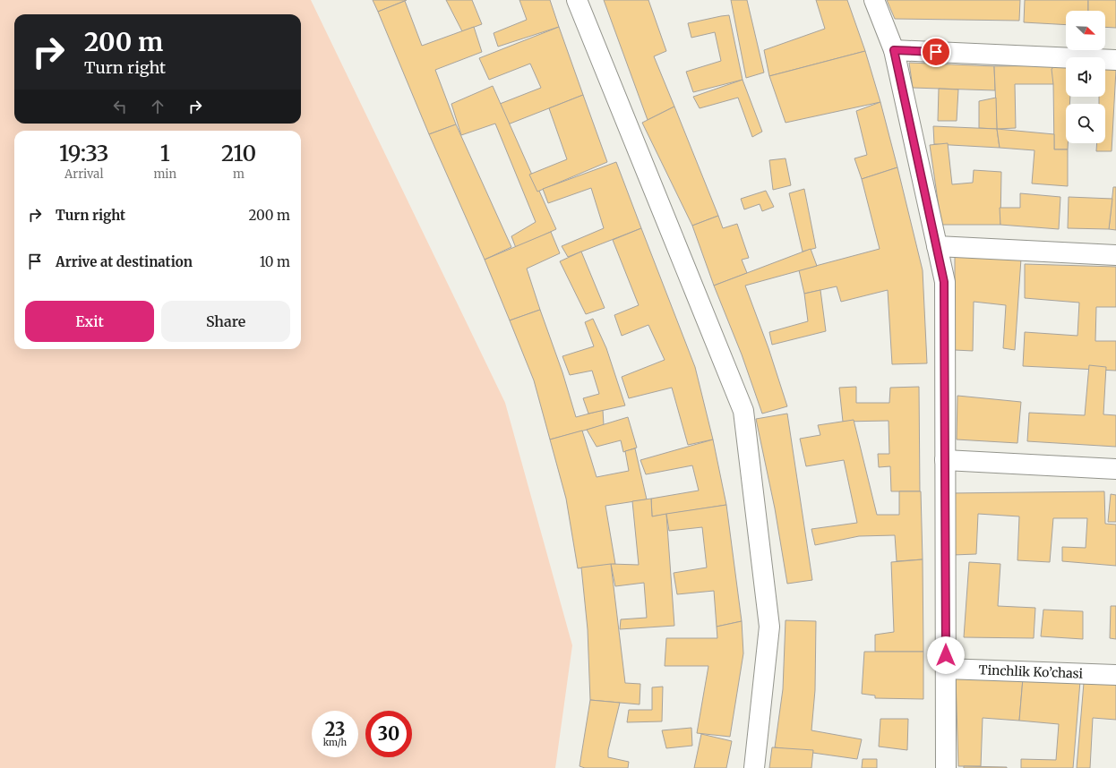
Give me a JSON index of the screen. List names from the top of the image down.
{
  "streets": {
    "street": ["Tinchlik Ko’chasi"]
  },
  "north": "bottom right",
  "page": {
    "turn": ["200 m", "Turn right"],
    "eta": [
      "19:33",
      "Arrival",
      "1",
      "min",
      "210",
      "m"
    ],
    "list": [
      {
        "name": "Turn right",
        "value": "200 m"
      },
      {
        "name": "Arrive at destination",
        "value": "10 m"
      }
    ],
    "buttons": ["Exit", "Share"],
    "speed": "23 km/h",
    "limit": "30"
  }
}
